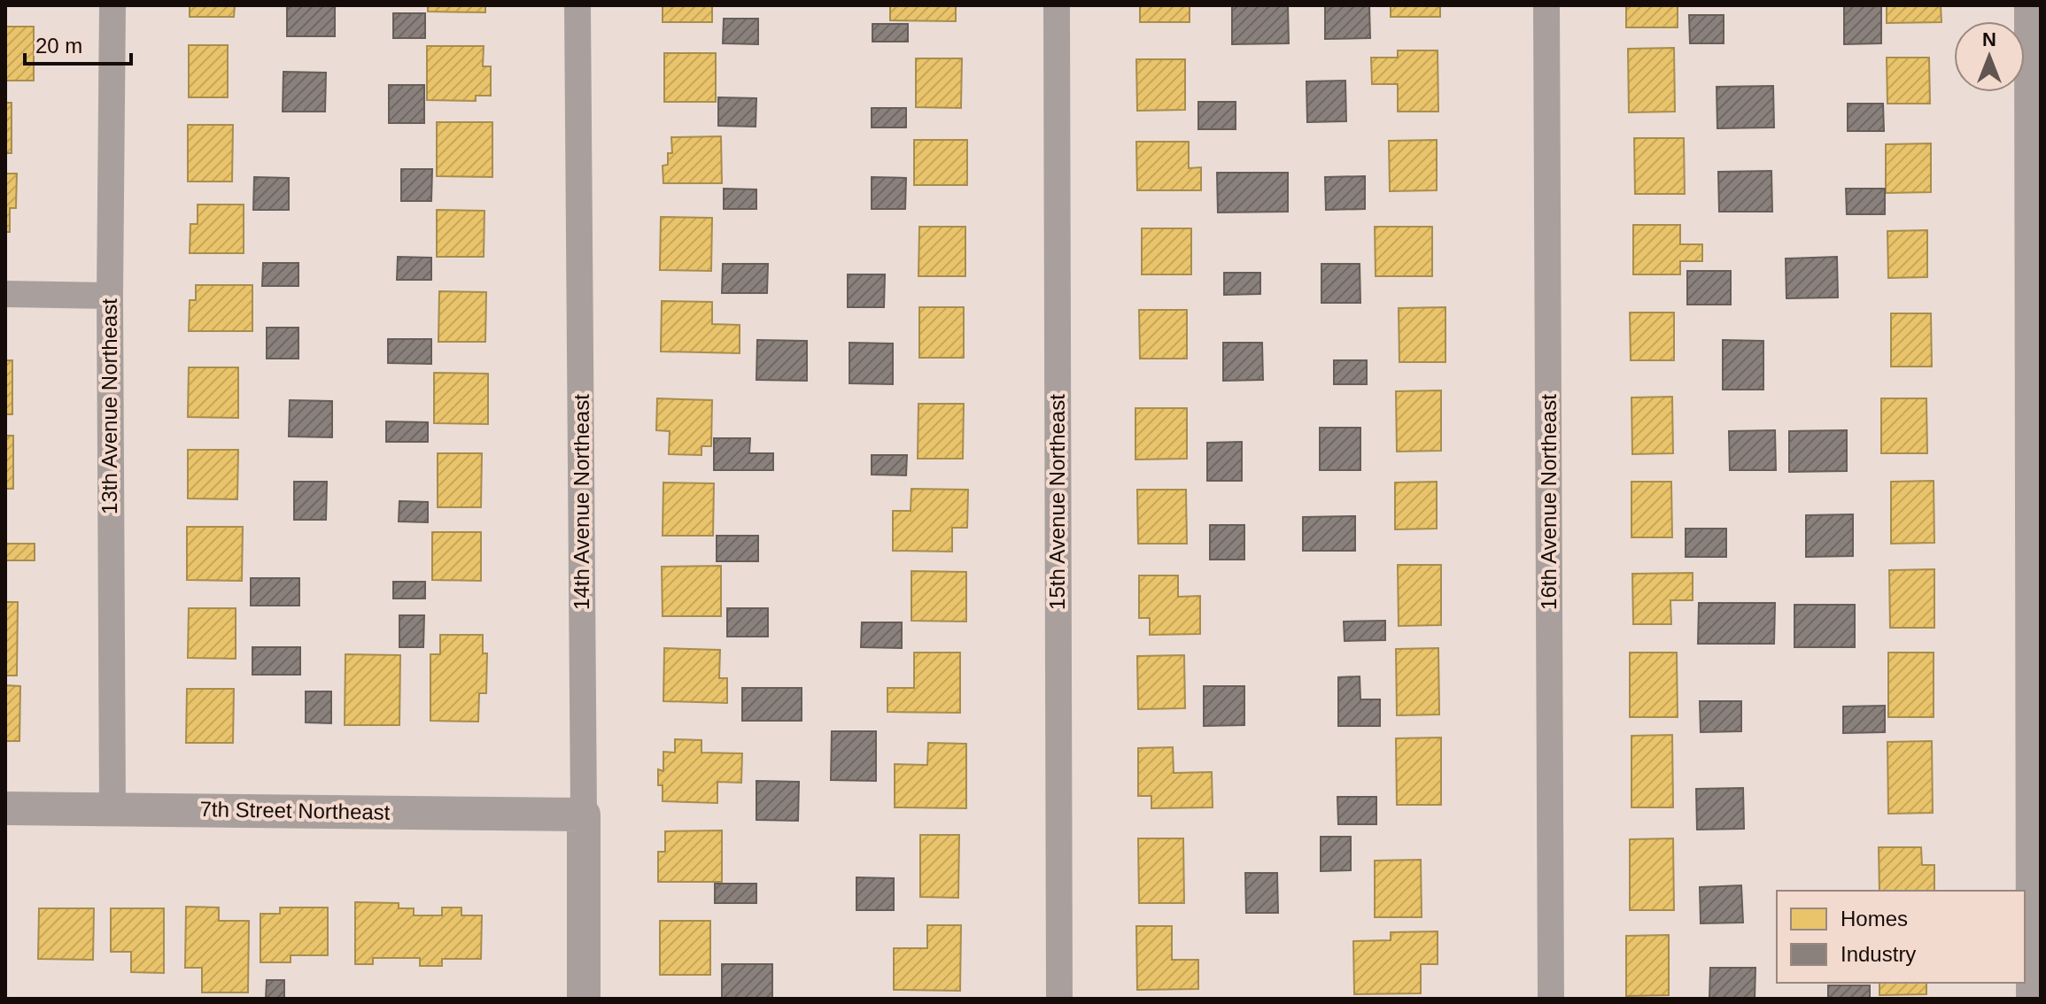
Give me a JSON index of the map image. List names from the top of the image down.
{
  "streets": {
    "street": [
      "13th Avenue Northeast",
      "14th Avenue Northeast",
      "15th Avenue Northeast",
      "16th Avenue Northeast",
      "7th Street Northeast"
    ]
  },
  "crossings": [
    ["13th Avenue Northeast", "7th Street Northeast"],
    ["14th Avenue Northeast", "7th Street Northeast"]
  ],
  "legend": ["Homes", "Industry"],
  "scale_bar": "20 m",
  "north": "top"
}
